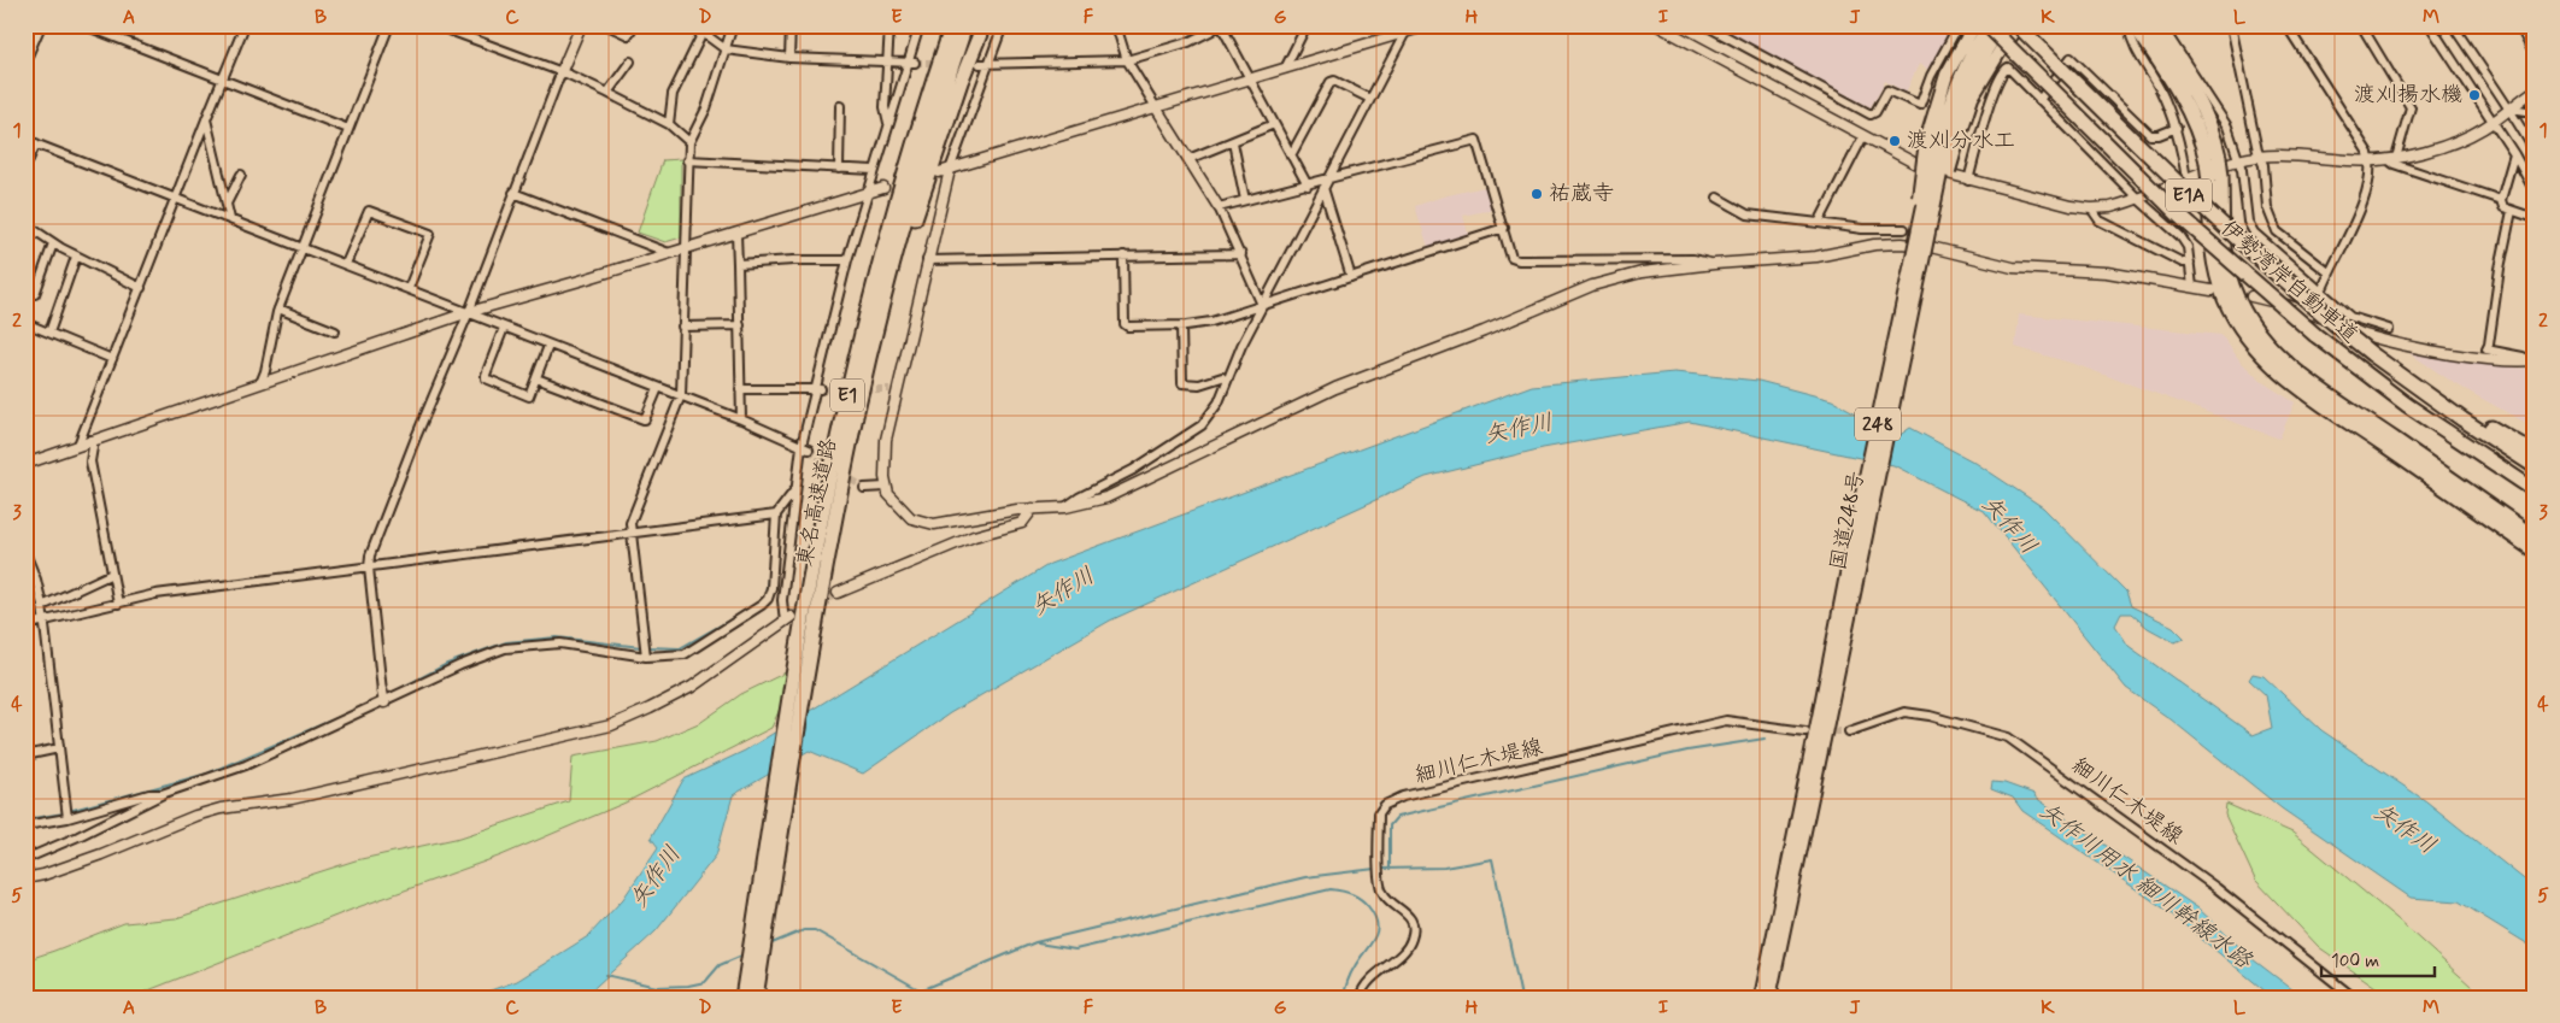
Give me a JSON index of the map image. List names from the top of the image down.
{
  "streets": {
    "highway": [
      "E1A",
      "伊勢湾岸自動車道",
      "E1",
      "248",
      "東名高速道路",
      "国道248号"
    ],
    "street": ["細川仁木堤線"]
  },
  "crossings": [
    ["伊勢湾岸自動車道", "248"],
    ["伊勢湾岸自動車道", "国道248号"],
    ["248", "国道248号"]
  ],
  "water": ["矢作川", "矢作川用水 細川幹線水路"],
  "places": ["渡刈揚水機", "渡刈分水工", "祐蔵寺"],
  "scale_bar": "100 m",
  "grid": {
    "columns": [
      "A",
      "B",
      "C",
      "D",
      "E",
      "F",
      "G",
      "H",
      "I",
      "J",
      "K",
      "L",
      "M"
    ],
    "rows": [
      "1",
      "2",
      "3",
      "4",
      "5"
    ]
  }
}
